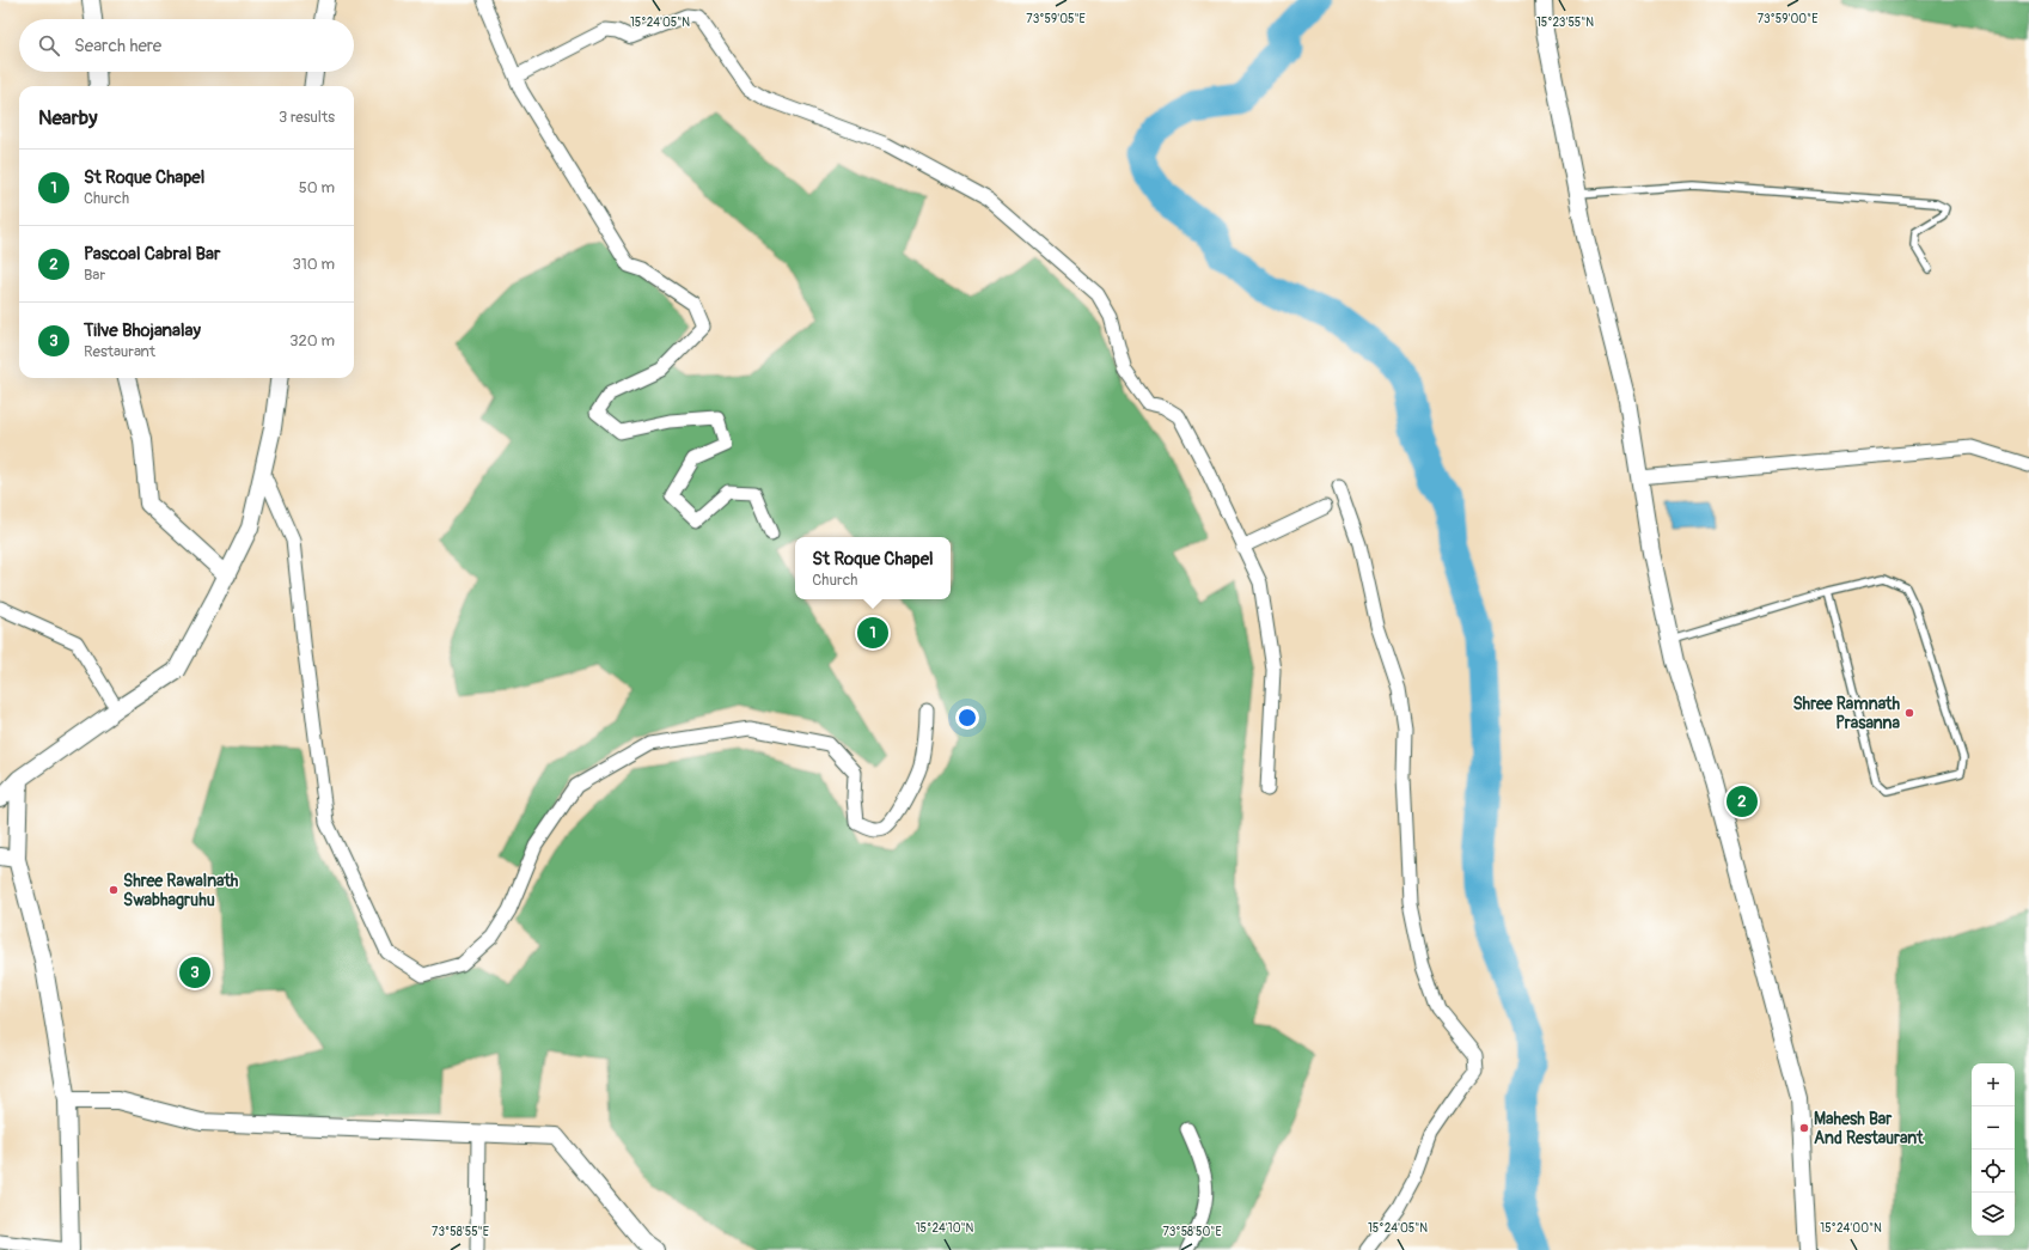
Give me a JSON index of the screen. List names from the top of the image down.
{
  "places": ["Shree Ramnath Prasanna", "Shree Rawalnath Swabhagruhu", "Mahesh Bar And Restaurant"],
  "page": {
    "search": "Search here",
    "heading": ["Nearby", "3 results"],
    "list": [
      {
        "mark": "1",
        "name": "St Roque Chapel",
        "note": "Church",
        "value": "50 m"
      },
      {
        "mark": "2",
        "name": "Pascoal Cabral Bar",
        "note": "Bar",
        "value": "310 m"
      },
      {
        "mark": "3",
        "name": "Tilve Bhojanalay",
        "note": "Restaurant",
        "value": "320 m"
      }
    ],
    "popup": ["St Roque Chapel", "Church"],
    "pins": ["1", "2", "3"],
    "map_buttons": ["+", "−"]
  },
  "coordinates": [
    "73°59'05\"E",
    "73°59'00\"E",
    "15°24'05\"N",
    "15°23'55\"N",
    "15°24'10\"N",
    "15°24'00\"N",
    "73°58'55\"E",
    "73°58'50\"E"
  ]
}
